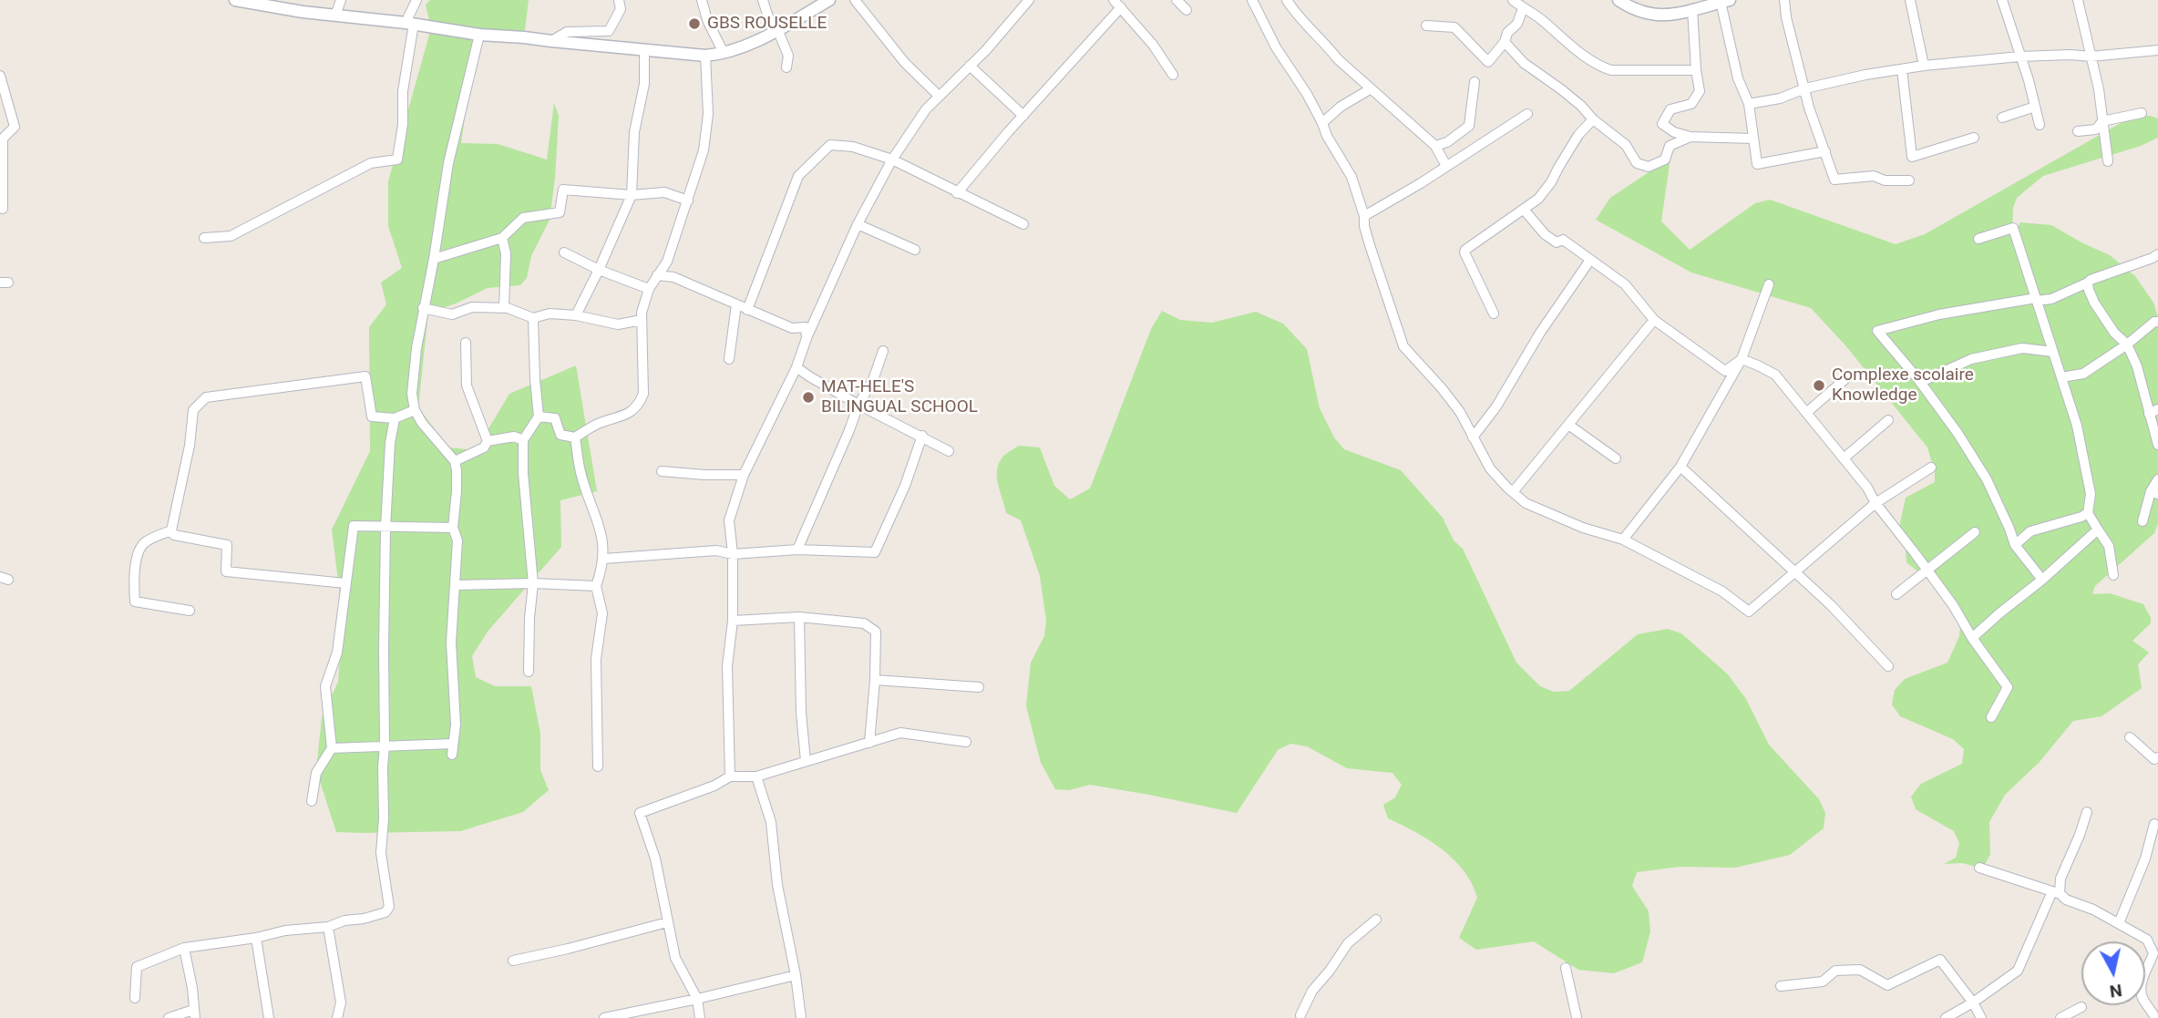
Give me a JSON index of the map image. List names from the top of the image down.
{
  "places": ["GBS ROUSELLE", "Complexe scolaire Knowledge", "MAT-HELE'S BILINGUAL SCHOOL"],
  "north": "bottom"
}
